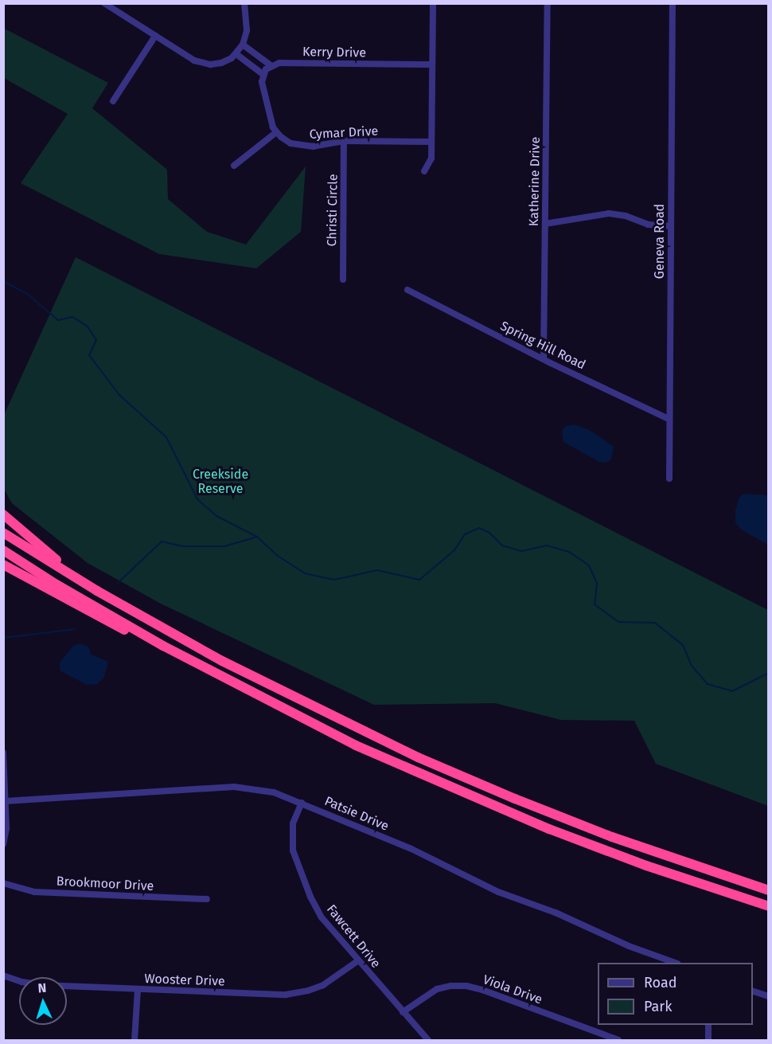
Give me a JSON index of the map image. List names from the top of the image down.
{
  "streets": {
    "street": [
      "Kerry Drive",
      "Cymar Drive",
      "Katherine Drive",
      "Christi Circle",
      "Geneva Road",
      "Spring Hill Road",
      "Patsie Drive",
      "Brookmoor Drive",
      "Fawcett Drive",
      "Wooster Drive",
      "Viola Drive"
    ]
  },
  "crossings": [
    ["Cymar Drive", "Christi Circle"],
    ["Katherine Drive", "Spring Hill Road"],
    ["Geneva Road", "Spring Hill Road"],
    ["Patsie Drive", "Fawcett Drive"],
    ["Fawcett Drive", "Wooster Drive"],
    ["Fawcett Drive", "Viola Drive"]
  ],
  "parks": ["Creekside Reserve"],
  "legend": ["Road", "Park"],
  "north": "top"
}
